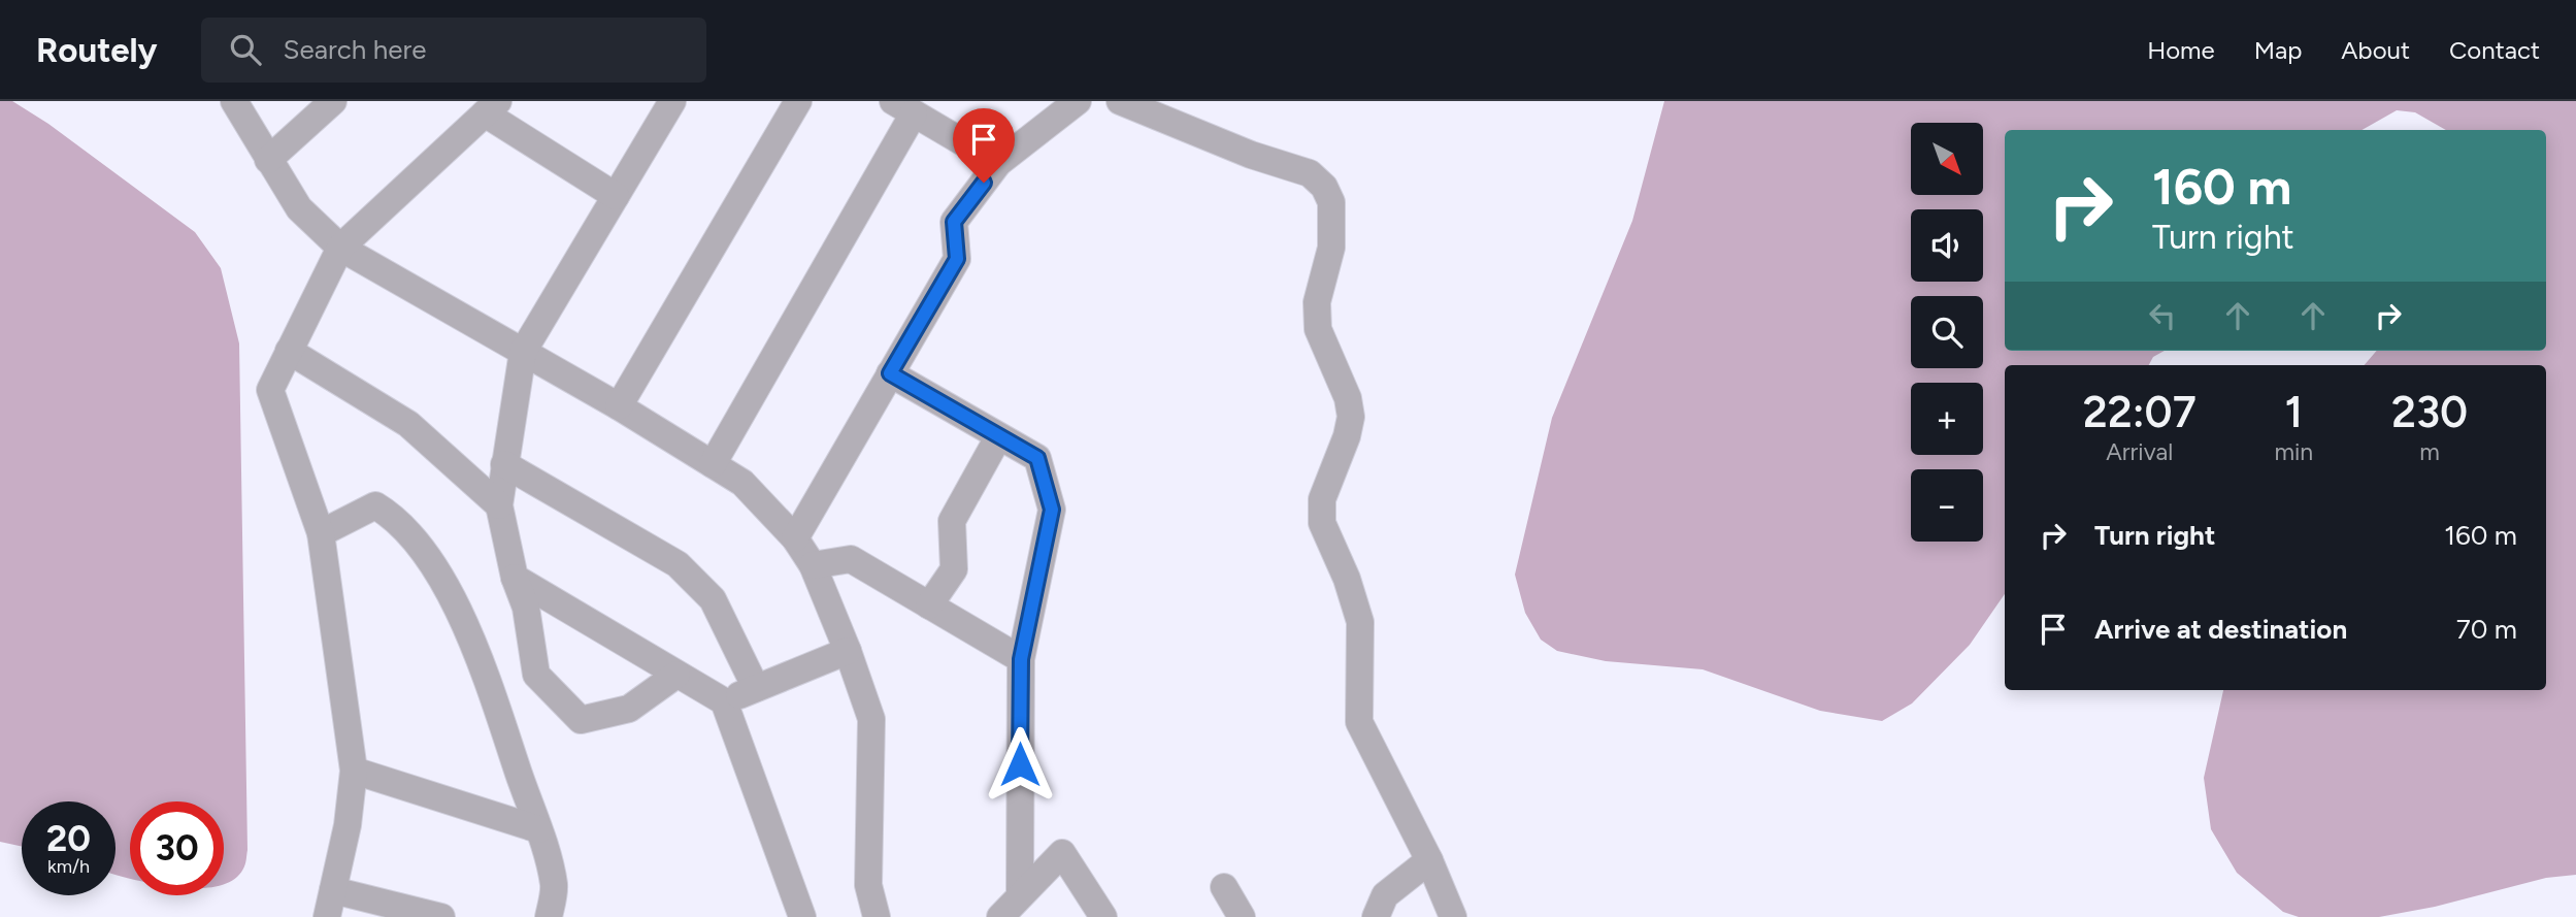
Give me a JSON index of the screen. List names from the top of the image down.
{
  "north": "bottom right",
  "page": {
    "header": "Routely",
    "search": "Search here",
    "nav": [
      "Home",
      "Map",
      "About",
      "Contact"
    ],
    "map_buttons": ["+", "−"],
    "turn": ["160 m", "Turn right"],
    "eta": [
      "22:07",
      "Arrival",
      "1",
      "min",
      "230",
      "m"
    ],
    "list": [
      {
        "name": "Turn right",
        "value": "160 m"
      },
      {
        "name": "Arrive at destination",
        "value": "70 m"
      }
    ],
    "speed": "20 km/h",
    "limit": "30"
  }
}
